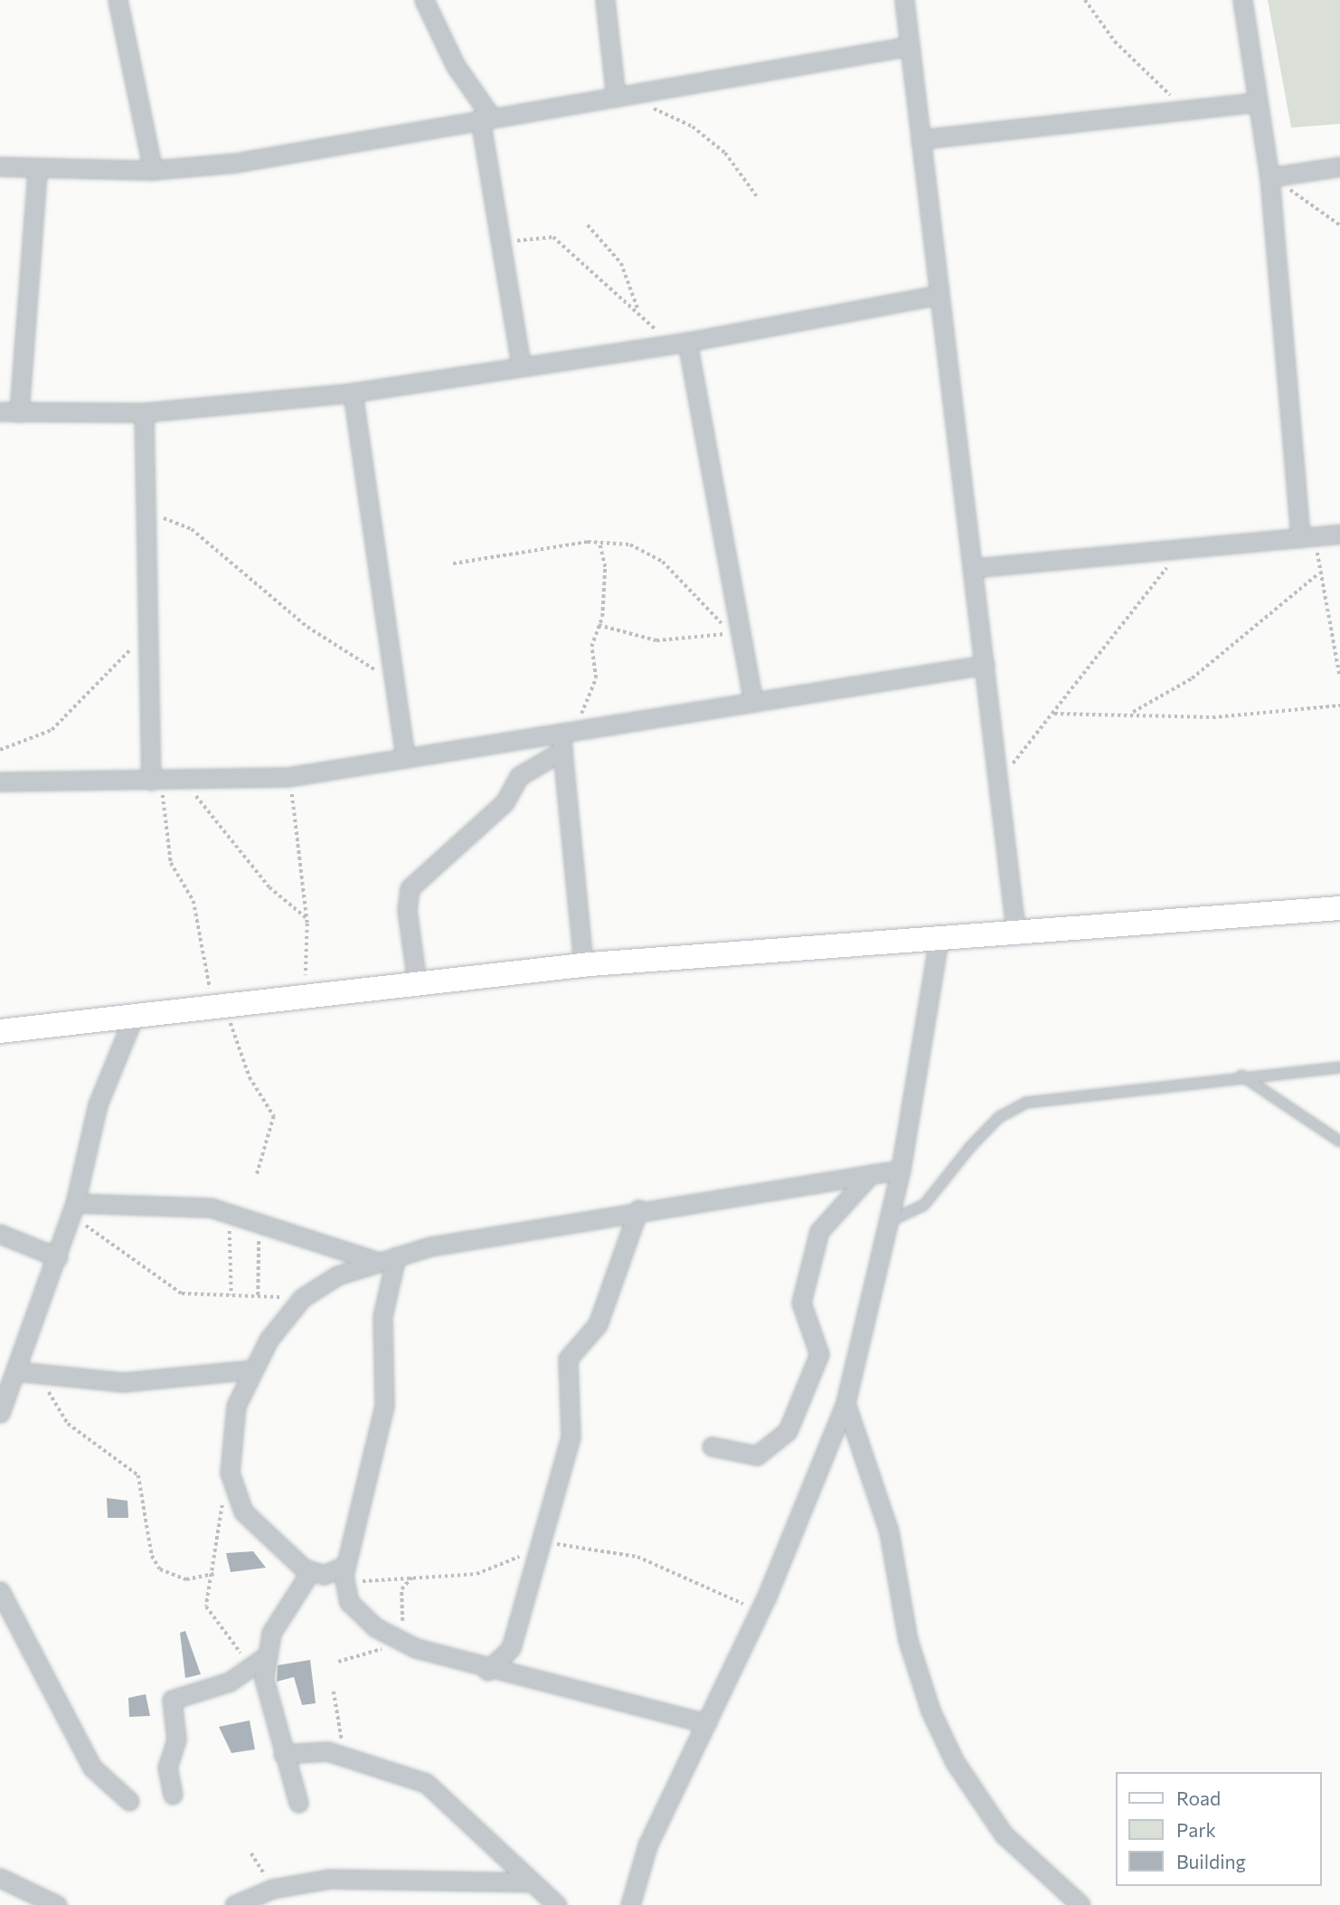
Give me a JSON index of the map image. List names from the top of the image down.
{
  "legend": ["Road", "Park", "Building"]
}
